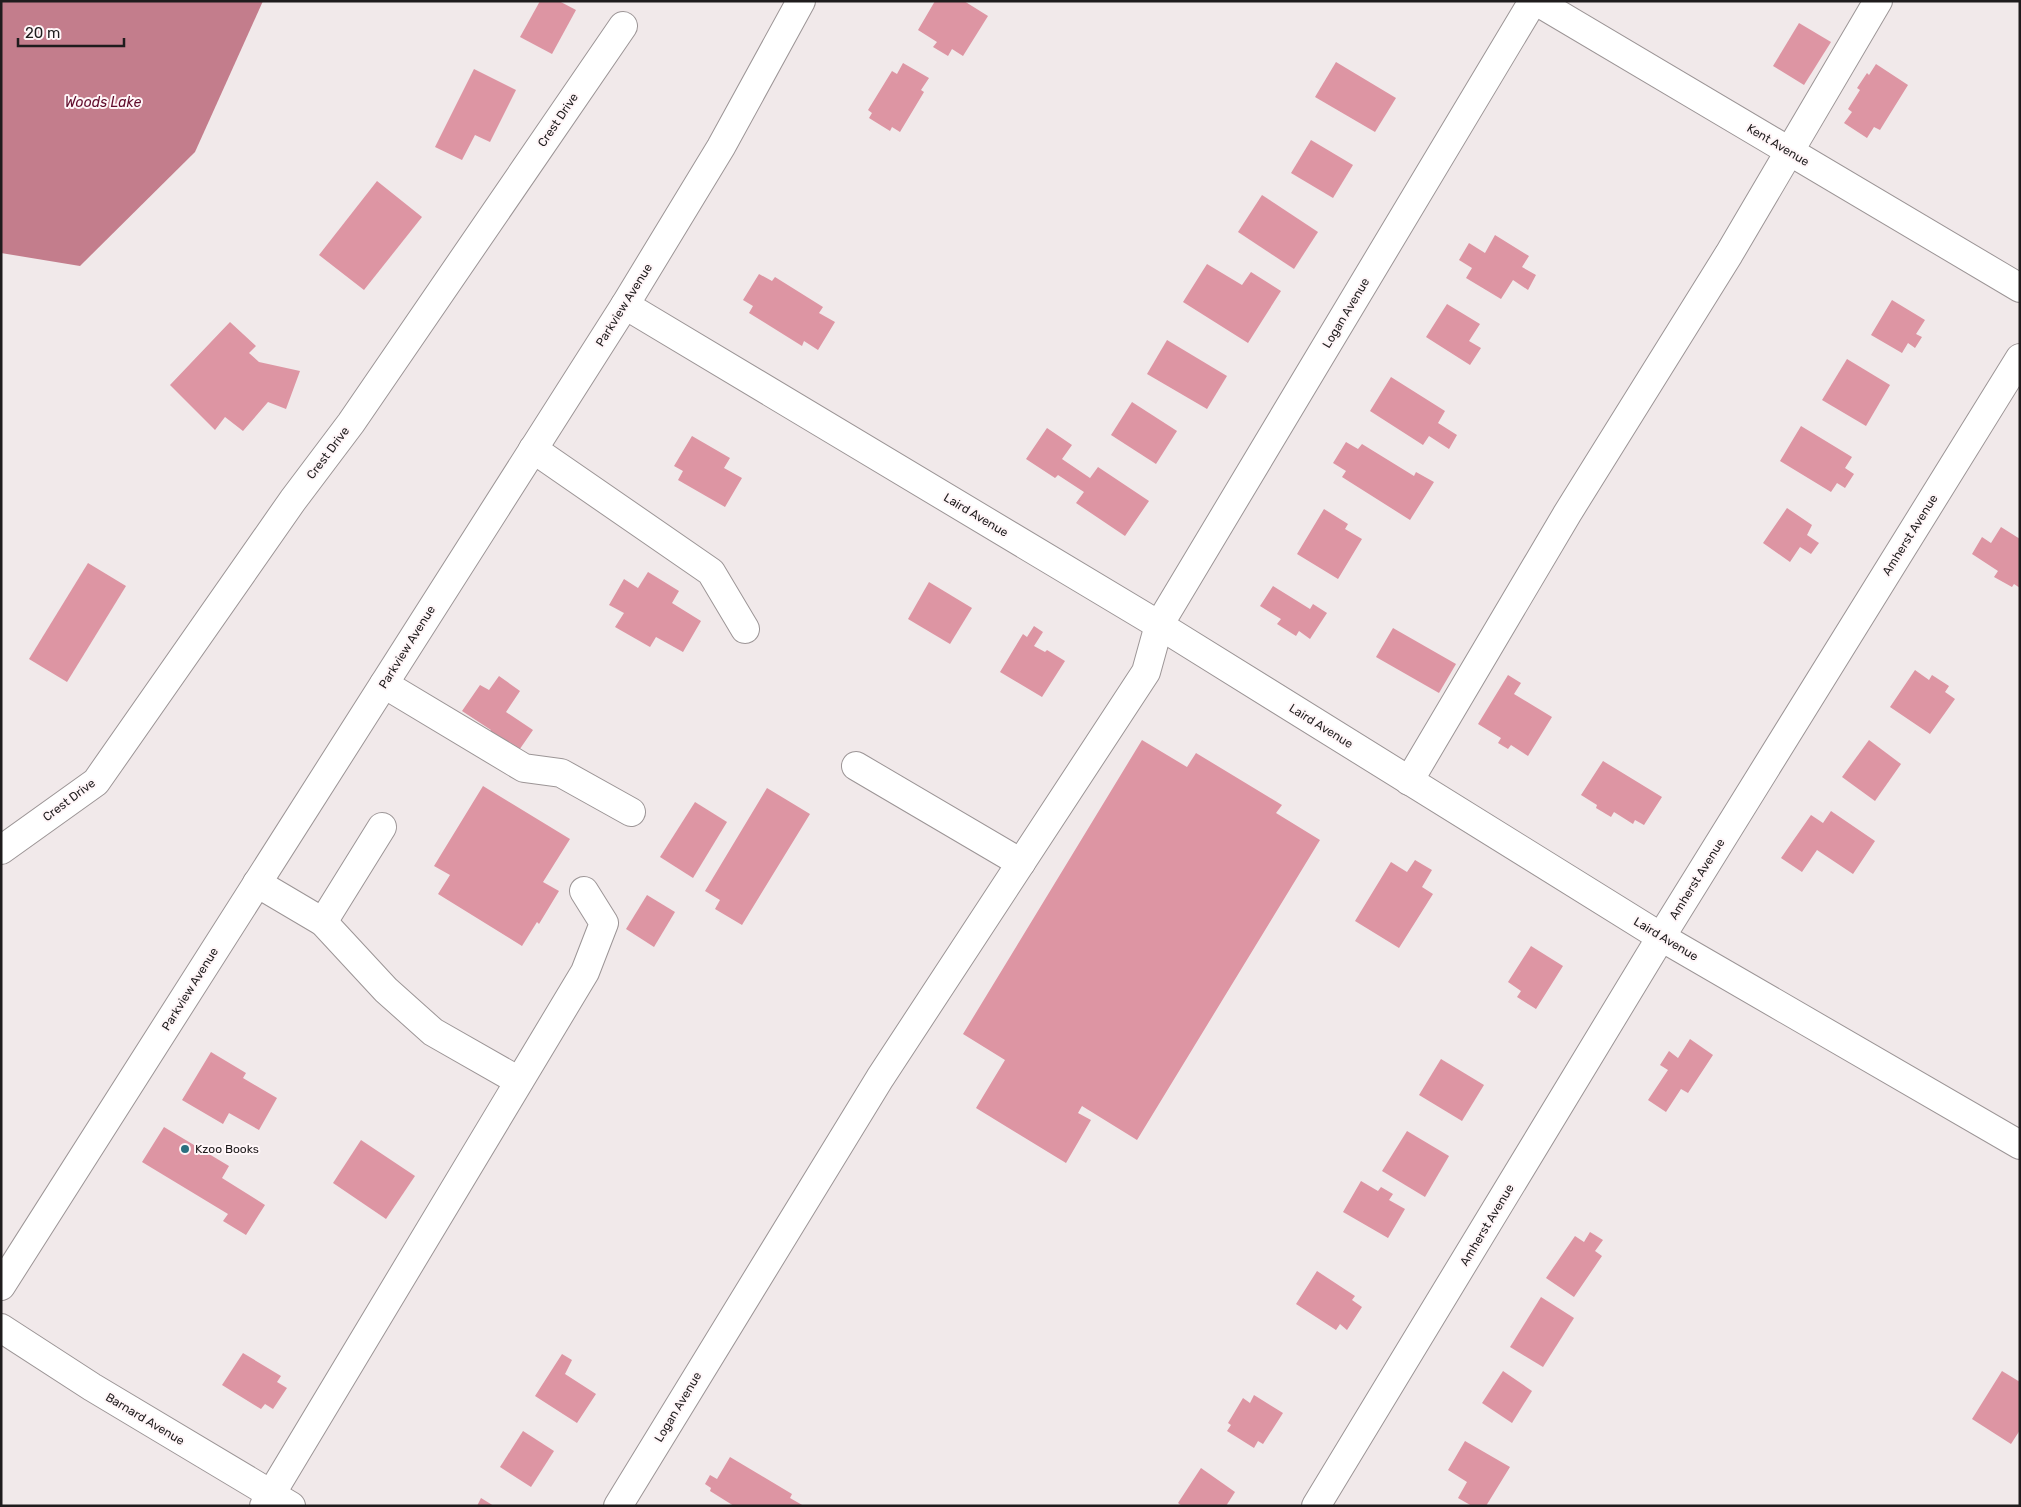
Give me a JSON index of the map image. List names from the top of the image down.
{
  "streets": {
    "street": [
      "Crest Drive",
      "Kent Avenue",
      "Parkview Avenue",
      "Logan Avenue",
      "Laird Avenue",
      "Amherst Avenue",
      "Barnard Avenue"
    ]
  },
  "crossings": [
    ["Kent Avenue", "Logan Avenue"],
    ["Parkview Avenue", "Laird Avenue"],
    ["Logan Avenue", "Laird Avenue"],
    ["Laird Avenue", "Amherst Avenue"]
  ],
  "water": ["Woods Lake"],
  "places": ["Kzoo Books"],
  "scale_bar": "20 m"
}
